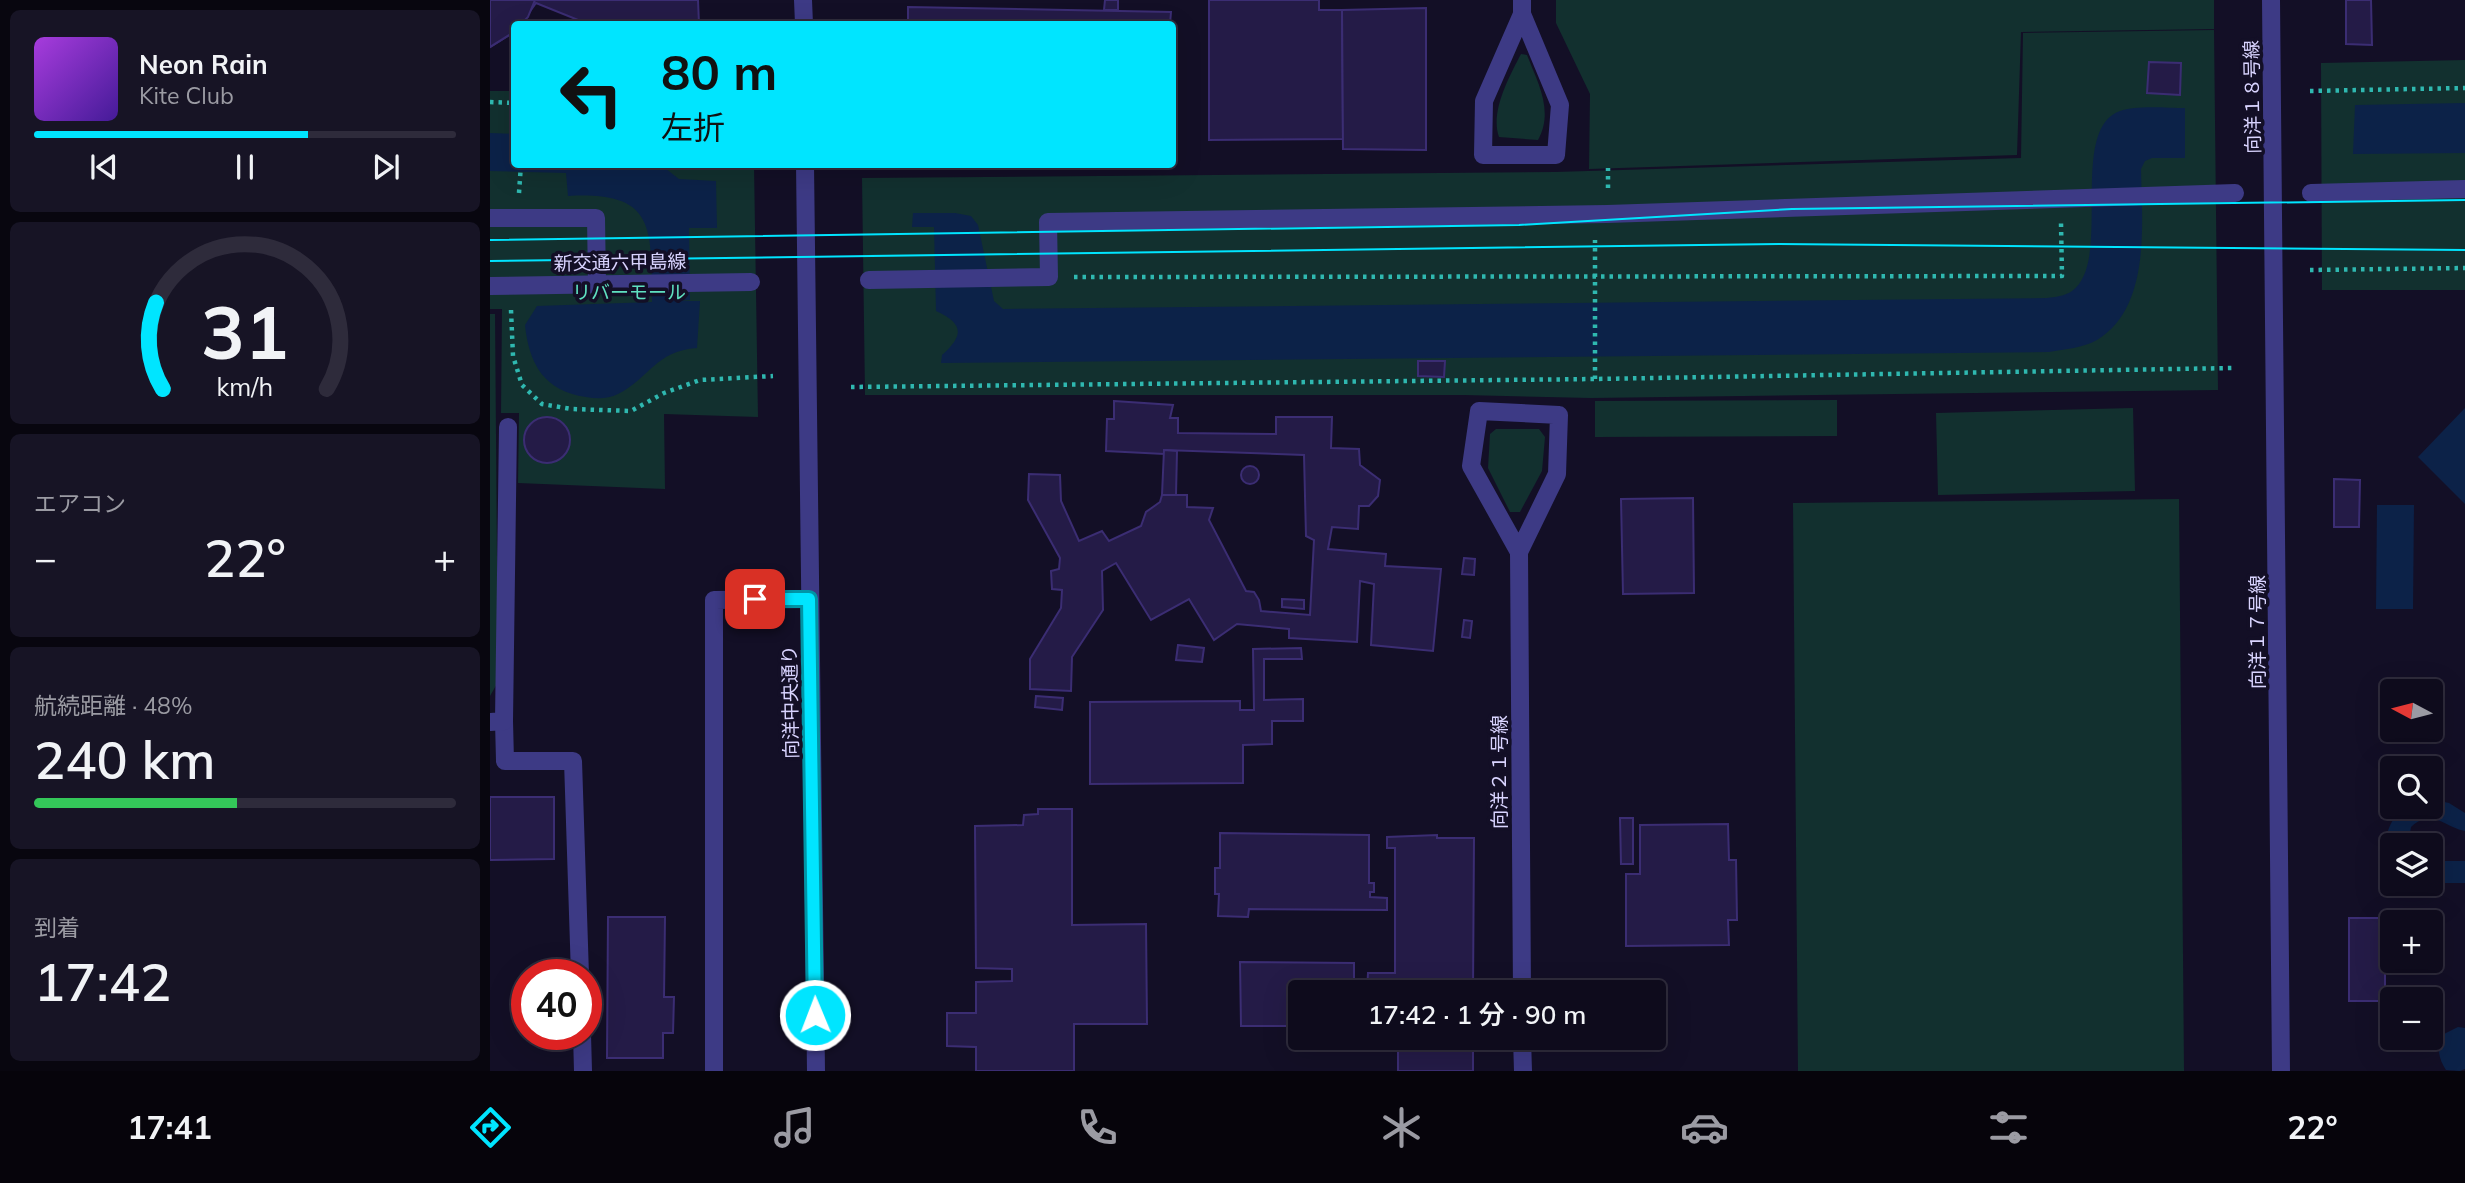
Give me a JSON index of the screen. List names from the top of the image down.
{
  "streets": {
    "street": [
      "向洋１８号線",
      "新交通六甲島線",
      "向洋１７号線",
      "向洋中央通り",
      "向洋２１号線"
    ]
  },
  "crossings": [
    ["向洋１８号線", "向洋１７号線"]
  ],
  "parks": ["リバーモール"],
  "north": "left",
  "page": {
    "turn": ["80 m", "左折"],
    "song": ["Neon Rain", "Kite Club"],
    "tile": [
      "エアコン",
      ["航続距離 · 48%", "240 km"],
      ["到着", "17:42"]
    ],
    "heat": ["−", "22°", "+"],
    "map_buttons": ["+", "−"],
    "limit": "40",
    "trip": "17:42 · 1 分 · 90 m",
    "tabs": ["17:41", "22°"],
    "gauge": ["31", "km/h"]
  }
}
